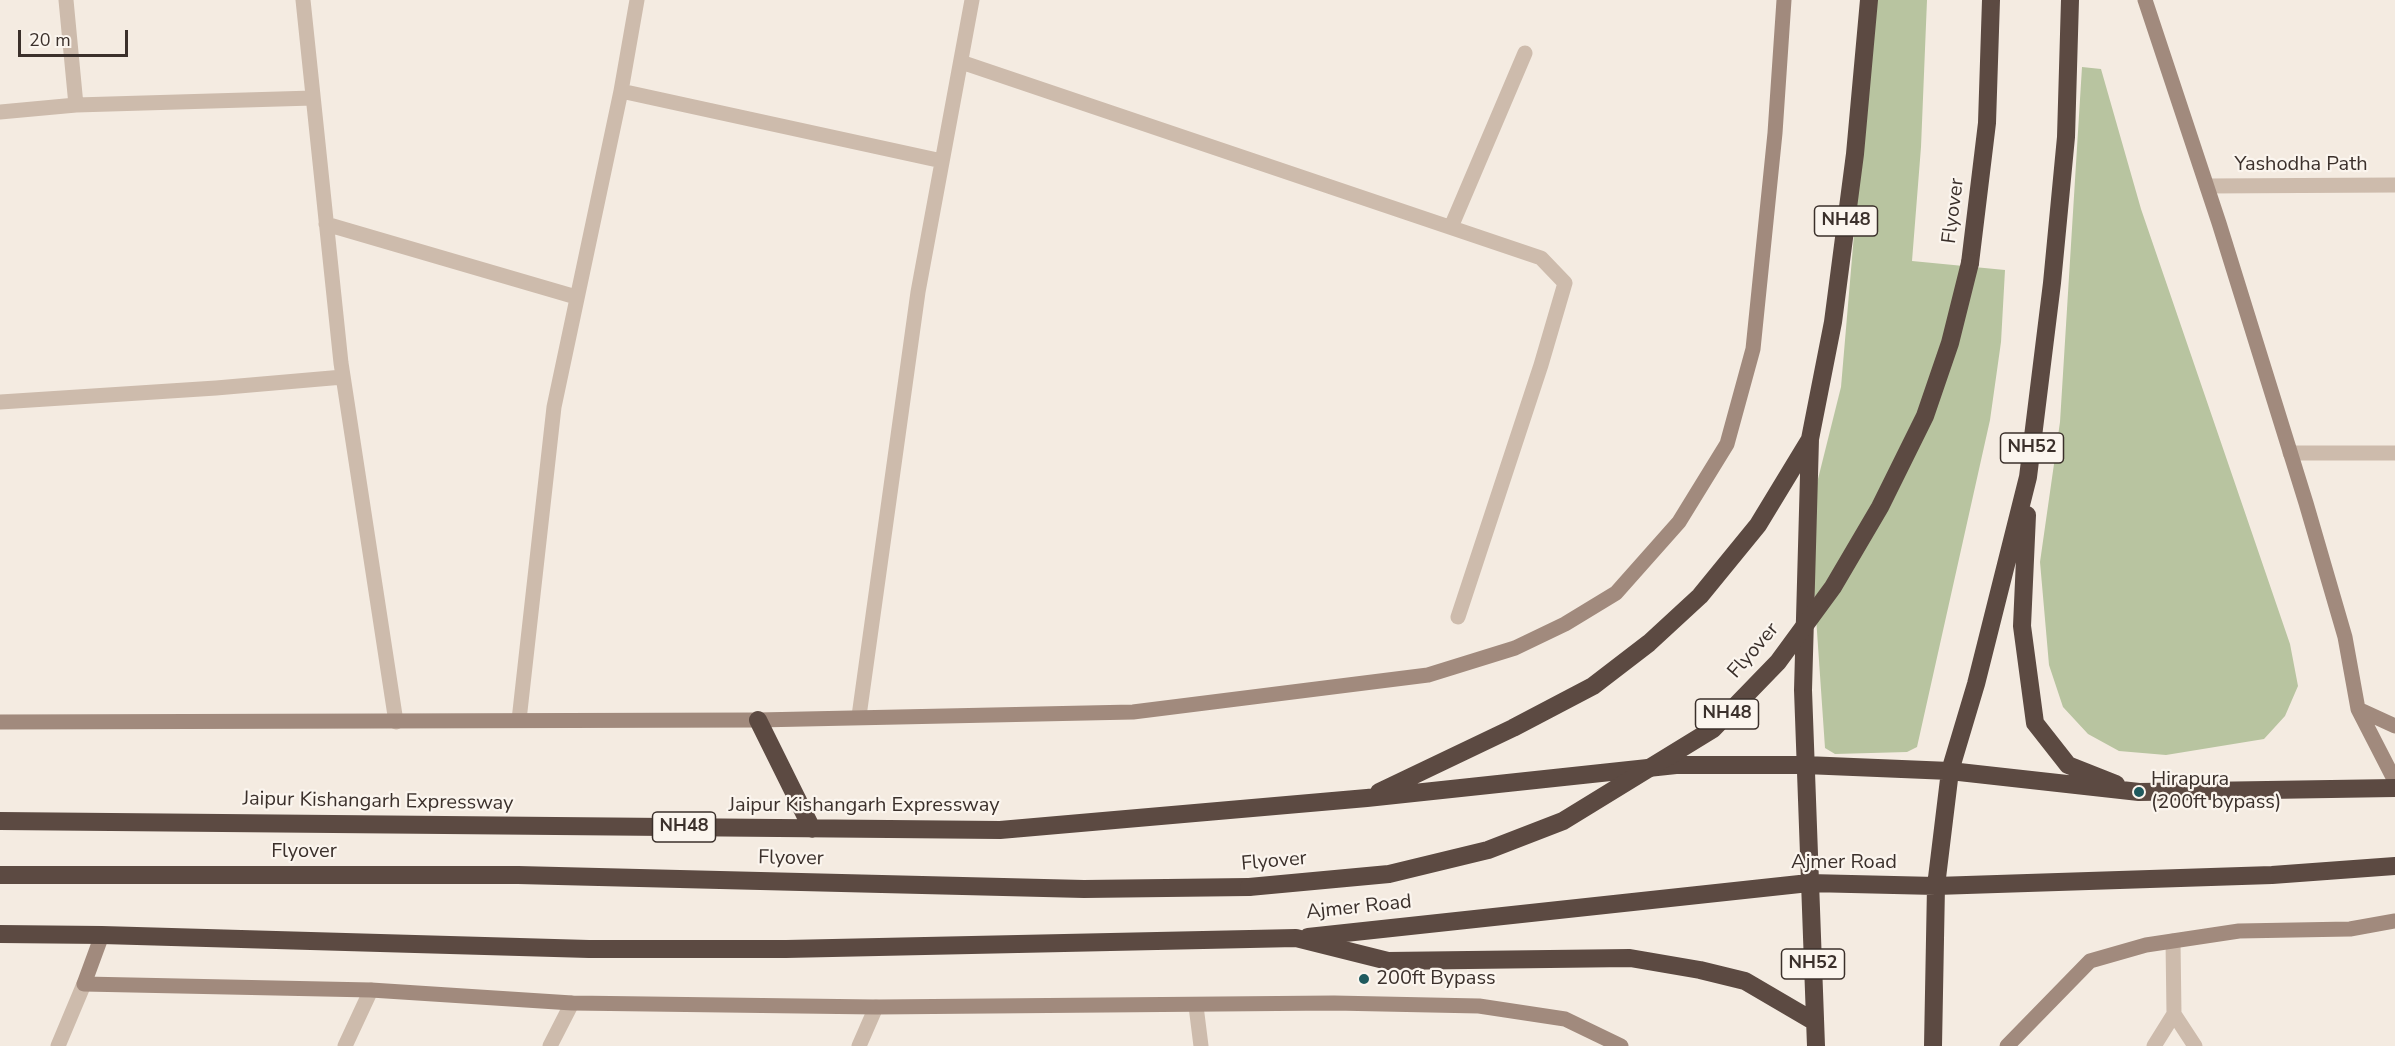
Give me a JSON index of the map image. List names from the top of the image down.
{
  "streets": {
    "highway": [
      "Flyover",
      "NH48",
      "NH52",
      "Jaipur Kishangarh Expressway",
      "Ajmer Road"
    ],
    "street": ["Yashodha Path"]
  },
  "crossings": [
    ["NH48", "NH52"],
    ["NH48", "Jaipur Kishangarh Expressway"],
    ["NH52", "Ajmer Road"]
  ],
  "places": ["Hirapura (200ft bypass)", "200ft Bypass"],
  "scale_bar": "20 m"
}
